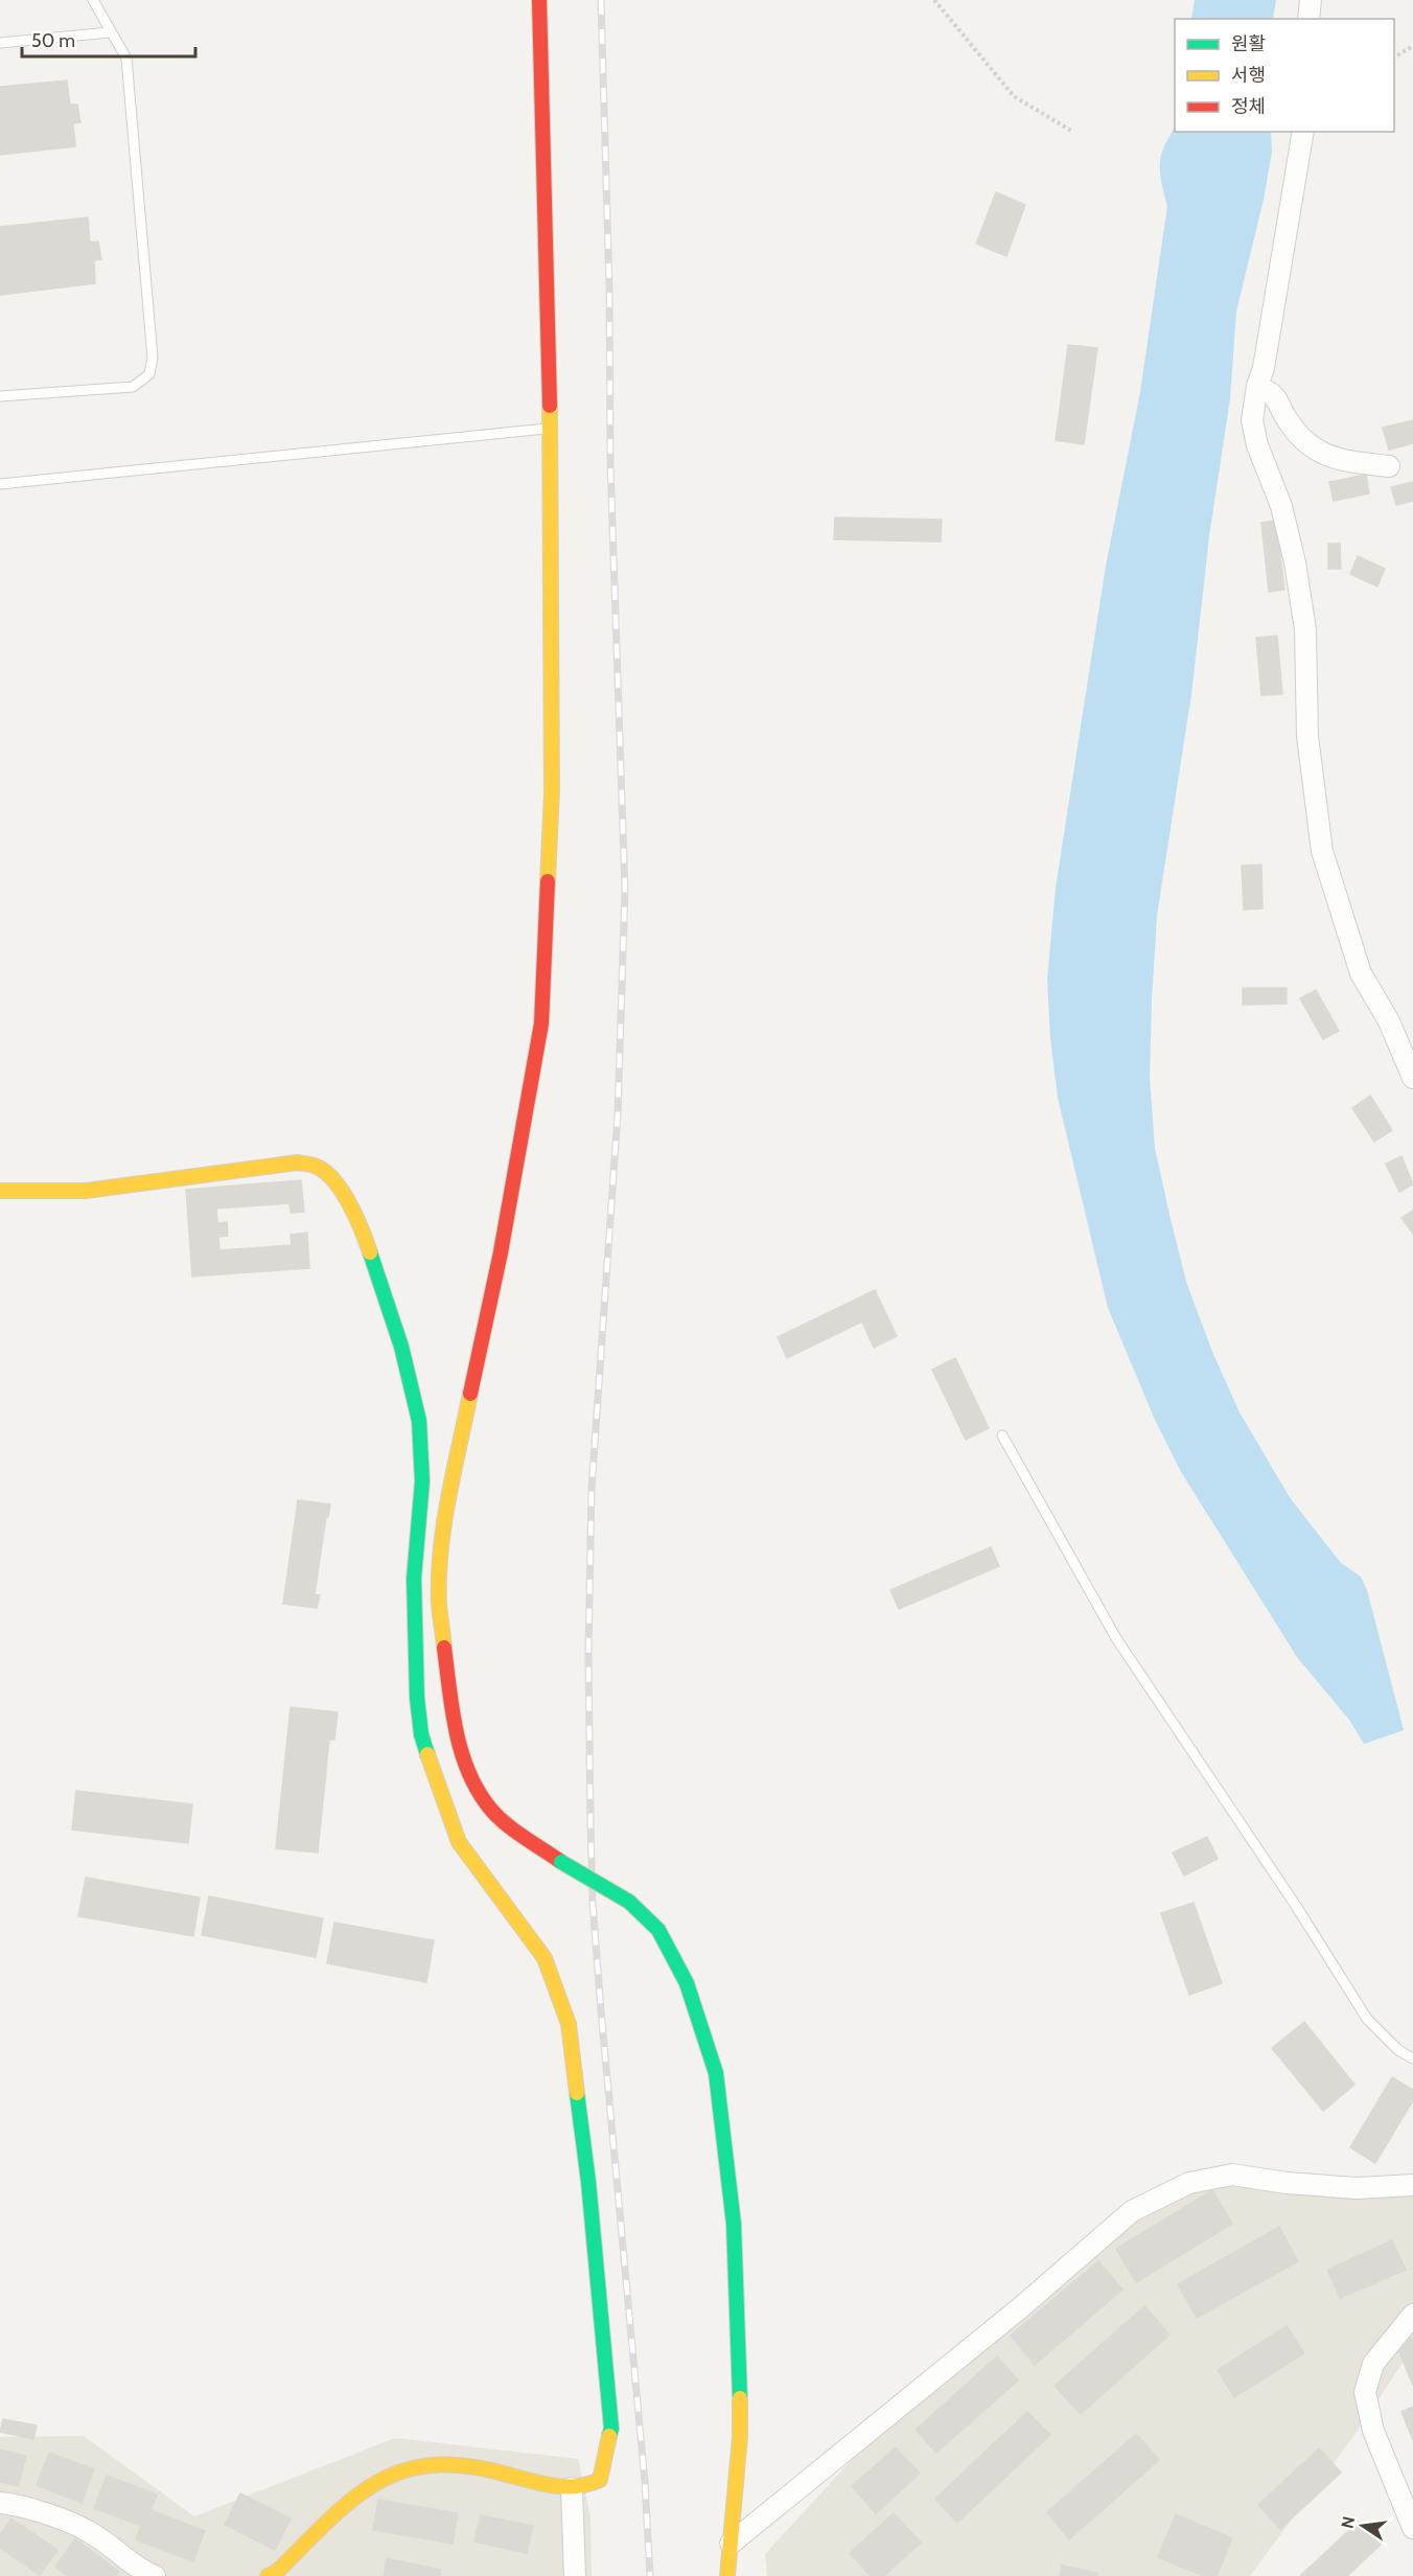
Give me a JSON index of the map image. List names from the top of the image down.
{
  "legend": ["원활", "서행", "정체"],
  "scale_bar": "50 m",
  "north": "left"
}
